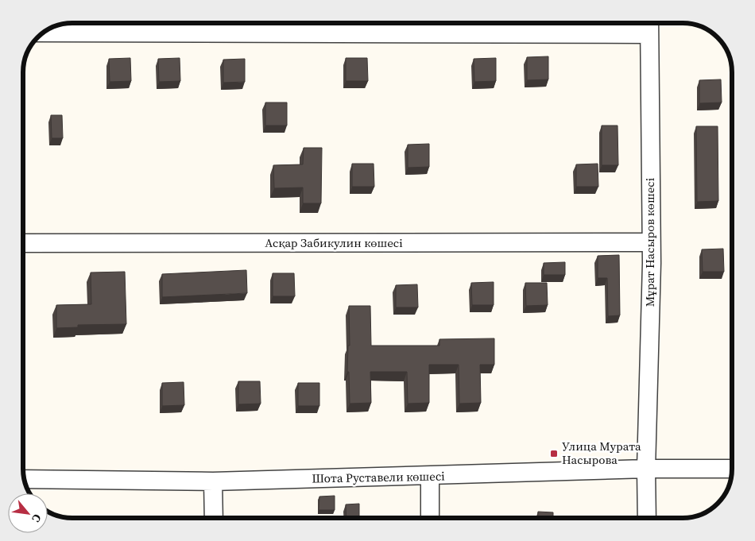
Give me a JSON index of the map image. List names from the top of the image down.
{
  "streets": {
    "street": ["Мұрат Насыров көшесі", "Асқар Забикулин көшесі", "Шота Руставели көшесі"]
  },
  "crossings": [
    ["Мұрат Насыров көшесі", "Асқар Забикулин көшесі"],
    ["Мұрат Насыров көшесі", "Шота Руставели көшесі"]
  ],
  "places": {
    "transit": ["Улица Мурата Насырова"]
  },
  "north": "bottom right"
}
